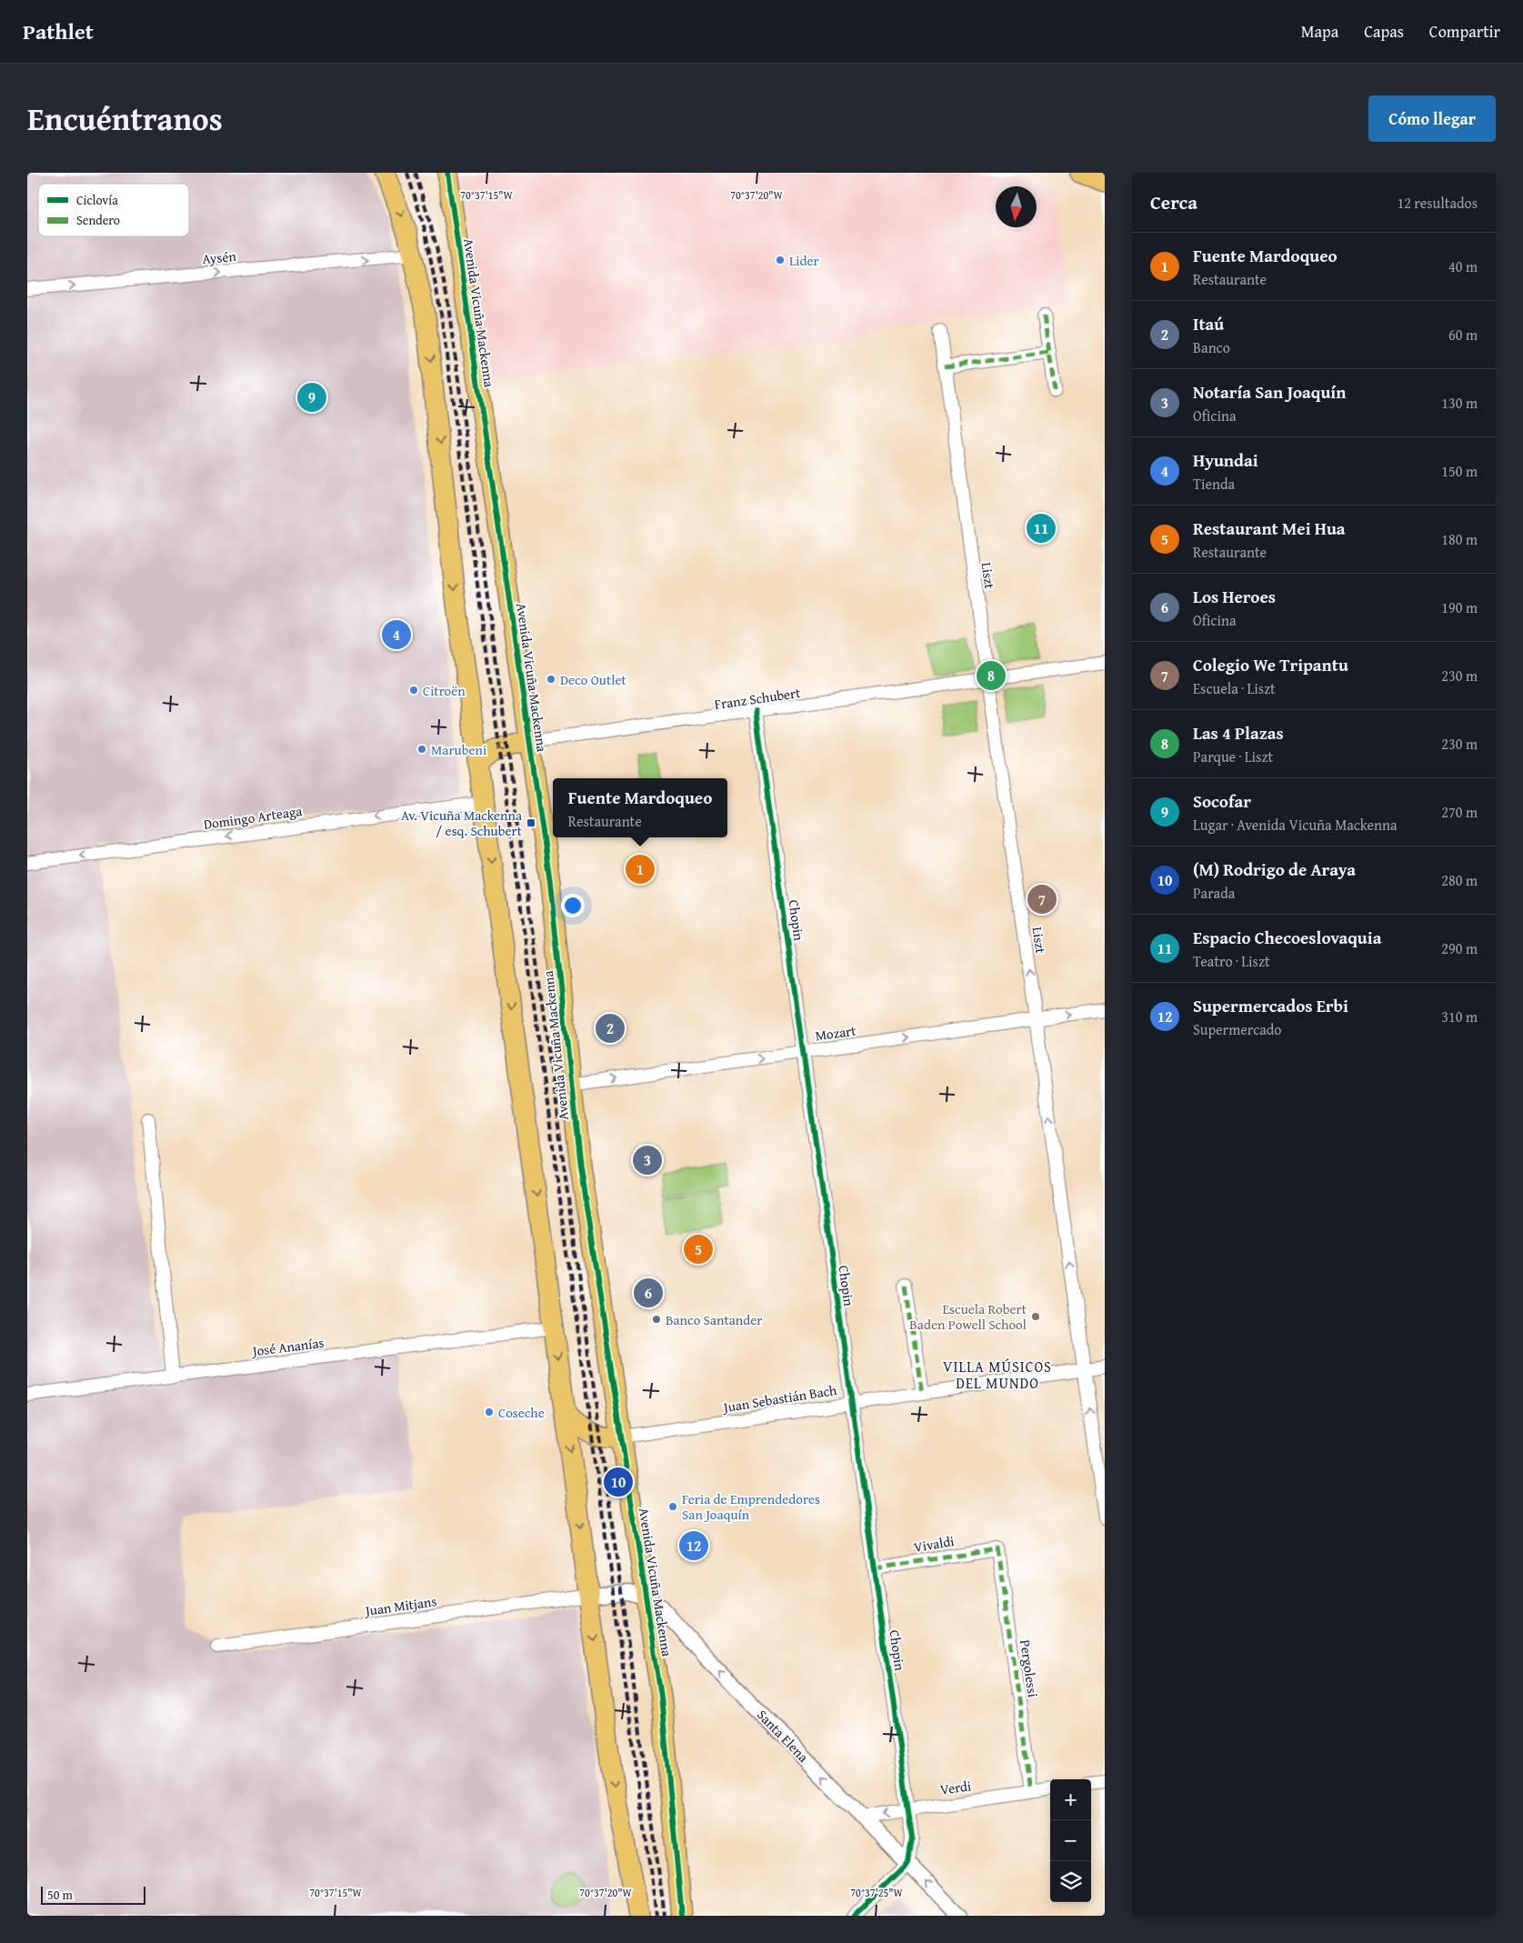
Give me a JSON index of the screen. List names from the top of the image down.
{
  "streets": {
    "main road": ["Avenida Vicuña Mackenna"],
    "street": [
      "Aysén",
      "Liszt",
      "Franz Schubert",
      "Domingo Arteaga",
      "Chopin",
      "Mozart",
      "José Ananías",
      "Juan Sebastián Bach",
      "Vivaldi",
      "Juan Mitjans",
      "Pergolessi",
      "Santa Elena",
      "Verdi"
    ]
  },
  "crossings": [
    ["Avenida Vicuña Mackenna", "Franz Schubert"],
    ["Avenida Vicuña Mackenna", "Mozart"],
    ["Avenida Vicuña Mackenna", "Juan Sebastián Bach"],
    ["Avenida Vicuña Mackenna", "Santa Elena"],
    ["Liszt", "Franz Schubert"],
    ["Liszt", "Mozart"],
    ["Liszt", "Juan Sebastián Bach"],
    ["Franz Schubert", "Chopin"],
    ["Chopin", "Mozart"],
    ["Chopin", "Juan Sebastián Bach"],
    ["Chopin", "Vivaldi"],
    ["Chopin", "Santa Elena"],
    ["Chopin", "Verdi"],
    ["Vivaldi", "Pergolessi"],
    ["Juan Mitjans", "Santa Elena"],
    ["Pergolessi", "Verdi"],
    ["Santa Elena", "Verdi"]
  ],
  "one_way": [
    "Aysén",
    "Liszt",
    "Domingo Arteaga",
    "Mozart",
    "Santa Elena"
  ],
  "districts": ["VILLA MÚSICOS DEL MUNDO"],
  "places": {
    "other": [
      "Lider",
      "Deco Outlet",
      "Citroën",
      "Marubeni",
      "Escuela Robert Baden Powell School",
      "Banco Santander",
      "Coseche",
      "Feria de Emprendedores San Joaquín"
    ],
    "transit": ["Av. Vicuña Mackenna / esq. Schubert"]
  },
  "legend": ["Ciclovía", "Sendero"],
  "scale_bar": "50 m",
  "north": "bottom",
  "page": {
    "header": "Pathlet",
    "nav": ["Mapa", "Capas", "Compartir"],
    "title": "Encuéntranos",
    "buttons": "Cómo llegar",
    "heading": ["Cerca", "12 resultados"],
    "list": [
      {
        "mark": "1",
        "name": "Fuente Mardoqueo",
        "note": "Restaurante",
        "value": "40 m"
      },
      {
        "mark": "2",
        "name": "Itaú",
        "note": "Banco",
        "value": "60 m"
      },
      {
        "mark": "3",
        "name": "Notaría San Joaquín",
        "note": "Oficina",
        "value": "130 m"
      },
      {
        "mark": "4",
        "name": "Hyundai",
        "note": "Tienda",
        "value": "150 m"
      },
      {
        "mark": "5",
        "name": "Restaurant Mei Hua",
        "note": "Restaurante",
        "value": "180 m"
      },
      {
        "mark": "6",
        "name": "Los Heroes",
        "note": "Oficina",
        "value": "190 m"
      },
      {
        "mark": "7",
        "name": "Colegio We Tripantu",
        "note": "Escuela · Liszt",
        "value": "230 m"
      },
      {
        "mark": "8",
        "name": "Las 4 Plazas",
        "note": "Parque · Liszt",
        "value": "230 m"
      },
      {
        "mark": "9",
        "name": "Socofar",
        "note": "Lugar · Avenida Vicuña Mackenna",
        "value": "270 m"
      },
      {
        "mark": "10",
        "name": "(M) Rodrigo de Araya",
        "note": "Parada",
        "value": "280 m"
      },
      {
        "mark": "11",
        "name": "Espacio Checoeslovaquia",
        "note": "Teatro · Liszt",
        "value": "290 m"
      },
      {
        "mark": "12",
        "name": "Supermercados Erbi",
        "note": "Supermercado",
        "value": "310 m"
      }
    ],
    "pins": [
      "9",
      "11",
      "4",
      "8",
      "1",
      "7",
      "2",
      "3",
      "5",
      "6",
      "10",
      "12"
    ],
    "popup": ["Fuente Mardoqueo", "Restaurante"],
    "map_buttons": ["+", "−"],
    "scale": "50 m"
  },
  "coordinates": ["70°37'15\"W", "70°37'20\"W", "70°37'25\"W"]
}
